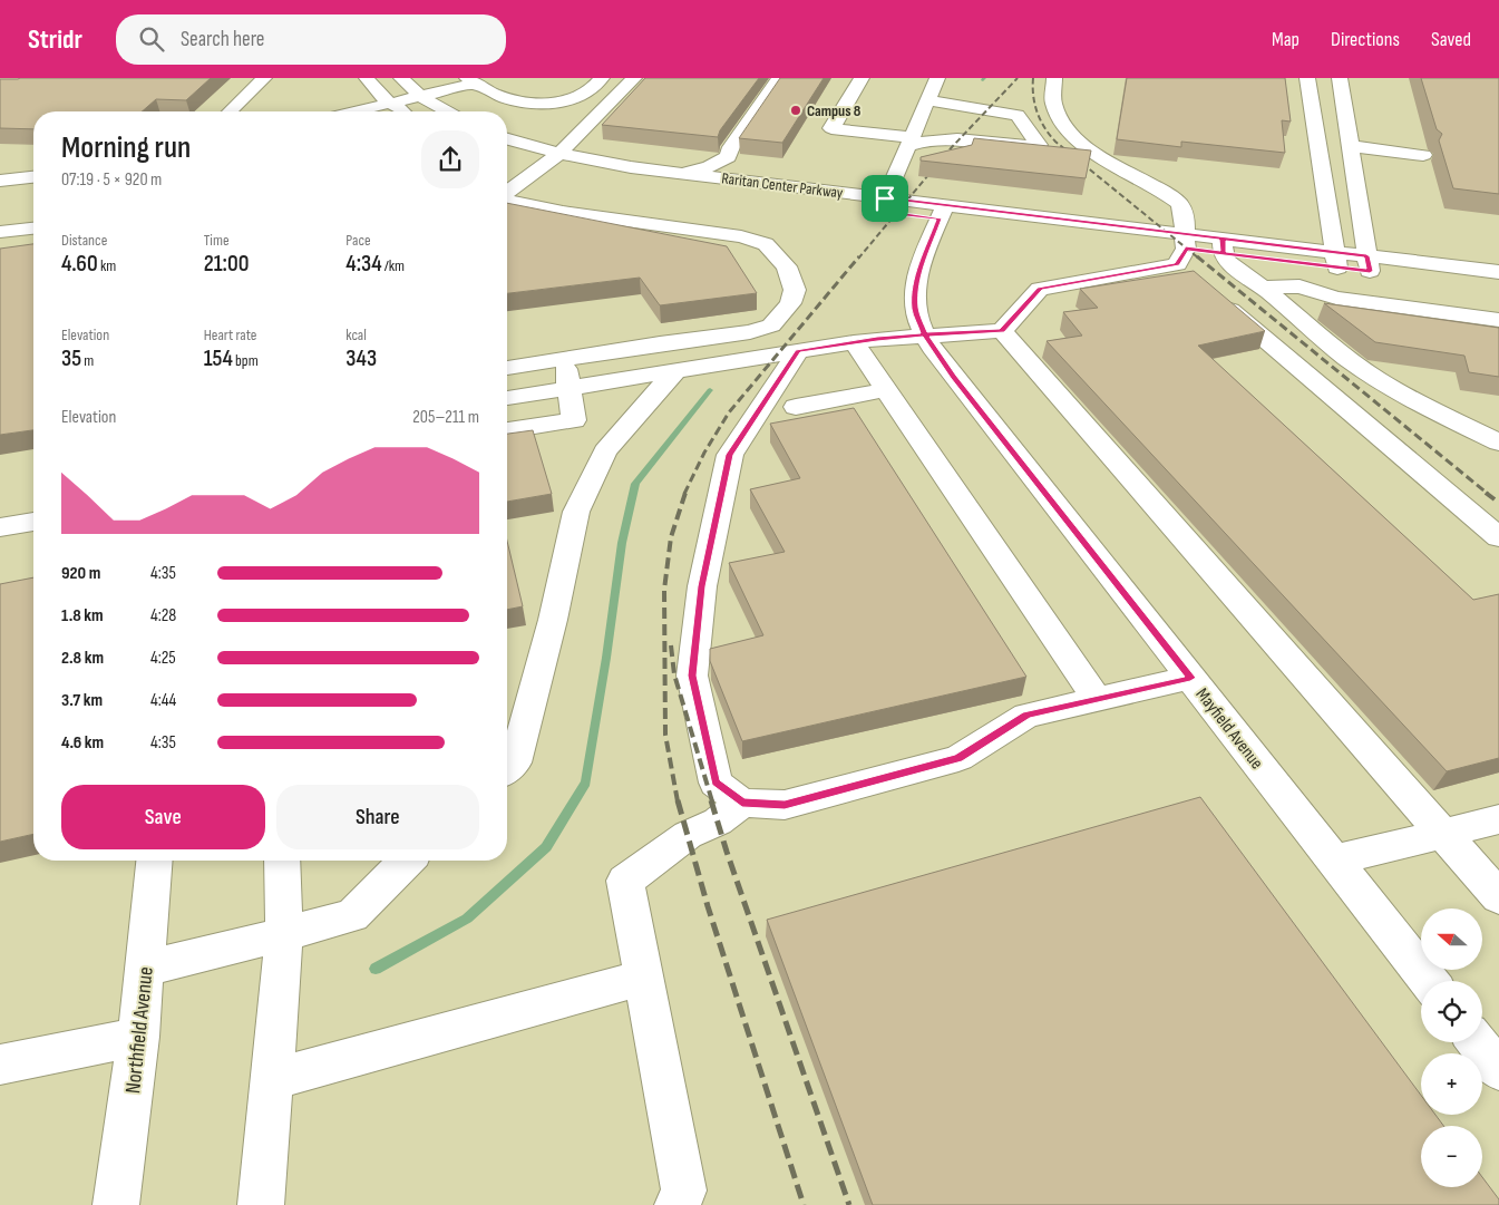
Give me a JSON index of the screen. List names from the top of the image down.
{
  "streets": {
    "street": ["Raritan Center Parkway", "Mayfield Avenue", "Northfield Avenue"]
  },
  "crossings": [
    ["Raritan Center Parkway", "Mayfield Avenue"]
  ],
  "places": ["Campus 8"],
  "north": "left",
  "page": {
    "header": "Stridr",
    "search": "Search here",
    "nav": ["Map", "Directions", "Saved"],
    "heading": ["Morning run", "07:19 · 5 × 920 m"],
    "stats": [
      ["Distance", "4.60 km"],
      ["Time", "21:00"],
      ["Pace", "4:34 /km"],
      ["Elevation", "35 m"],
      ["Heart rate", "154 bpm"],
      ["kcal", "343"]
    ],
    "chart": ["Elevation", "205–211 m"],
    "list": [
      {
        "name": "920 m",
        "note": "4:35"
      },
      {
        "name": "1.8 km",
        "note": "4:28"
      },
      {
        "name": "2.8 km",
        "note": "4:25"
      },
      {
        "name": "3.7 km",
        "note": "4:44"
      },
      {
        "name": "4.6 km",
        "note": "4:35"
      }
    ],
    "buttons": ["Save", "Share"],
    "map_buttons": ["+", "−"]
  }
}
